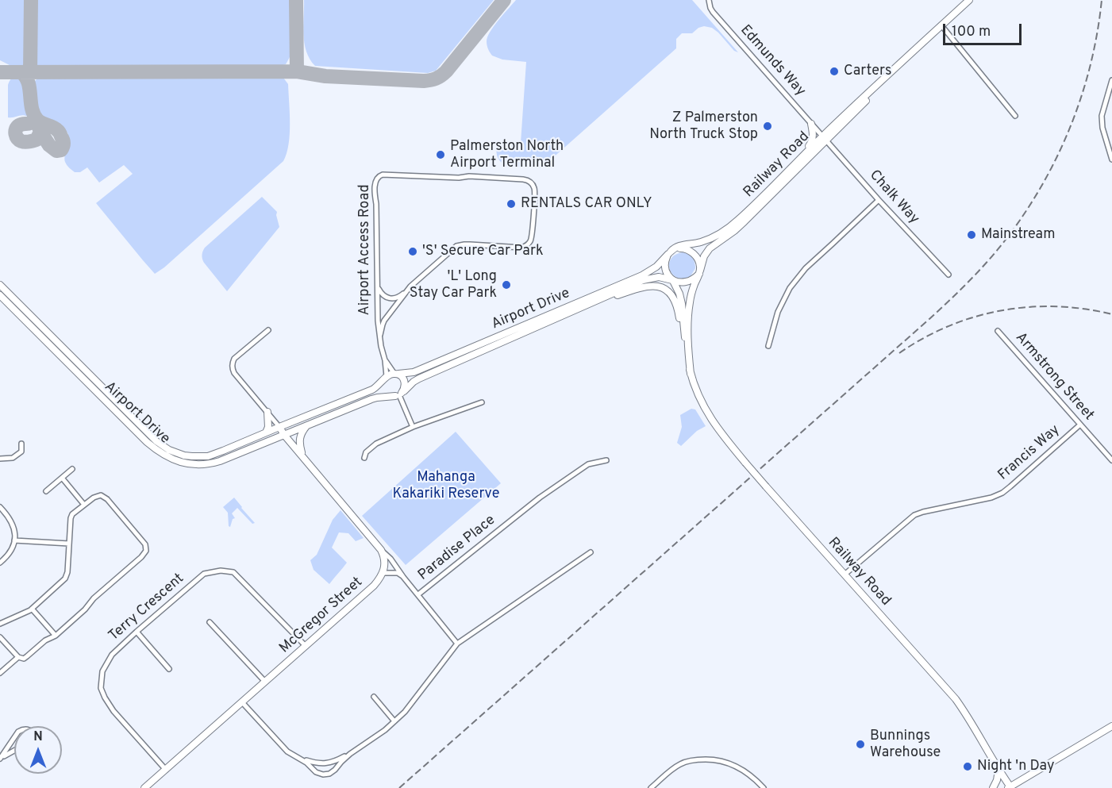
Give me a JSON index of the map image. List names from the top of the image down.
{
  "streets": {
    "main road": ["Railway Road", "Airport Drive", "McGregor Street"],
    "street": [
      "Edmunds Way",
      "Chalk Way",
      "Airport Access Road",
      "Armstrong Street",
      "Francis Way",
      "Paradise Place",
      "Terry Crescent"
    ]
  },
  "crossings": [
    ["Edmunds Way", "Railway Road"],
    ["Edmunds Way", "Chalk Way"],
    ["Railway Road", "Chalk Way"],
    ["Railway Road", "Airport Drive"],
    ["Railway Road", "Francis Way"],
    ["Airport Access Road", "Airport Drive"],
    ["Armstrong Street", "Francis Way"],
    ["Terry Crescent", "McGregor Street"]
  ],
  "parks": ["Mahanga Kakariki Reserve"],
  "places": [
    "Carters",
    "Z Palmerston North Truck Stop",
    "Palmerston North Airport Terminal",
    "RENTALS CAR ONLY",
    "Mainstream",
    "'S' Secure Car Park",
    "'L' Long Stay Car Park",
    "Bunnings Warehouse",
    "Night 'n Day"
  ],
  "scale_bar": "100 m",
  "north": "top"
}
